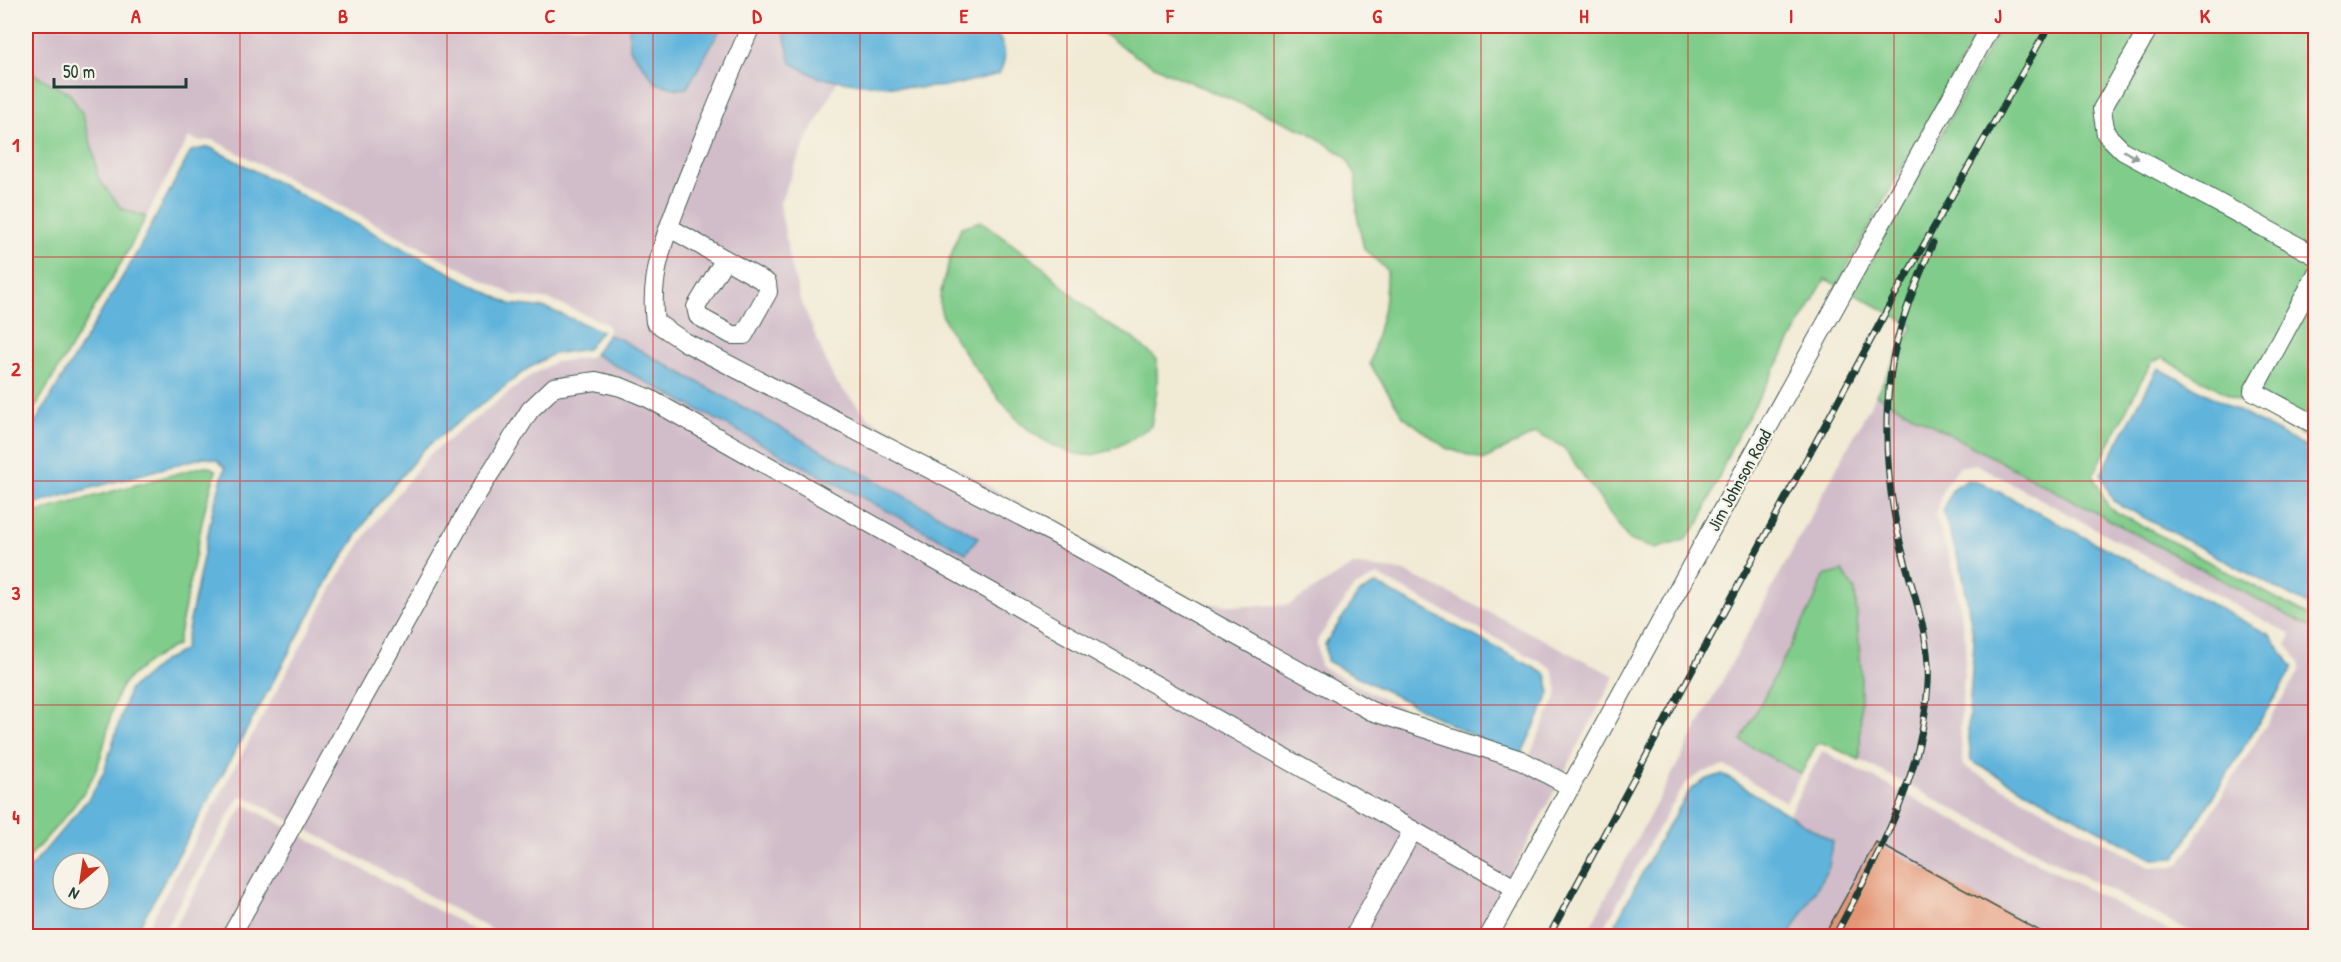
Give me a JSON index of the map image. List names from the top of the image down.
{
  "streets": {
    "street": ["Jim Johnson Road"]
  },
  "scale_bar": "50 m",
  "north": "bottom left",
  "grid": {
    "columns": [
      "A",
      "B",
      "C",
      "D",
      "E",
      "F",
      "G",
      "H",
      "I",
      "J",
      "K"
    ],
    "rows": [
      "1",
      "2",
      "3",
      "4"
    ]
  }
}
